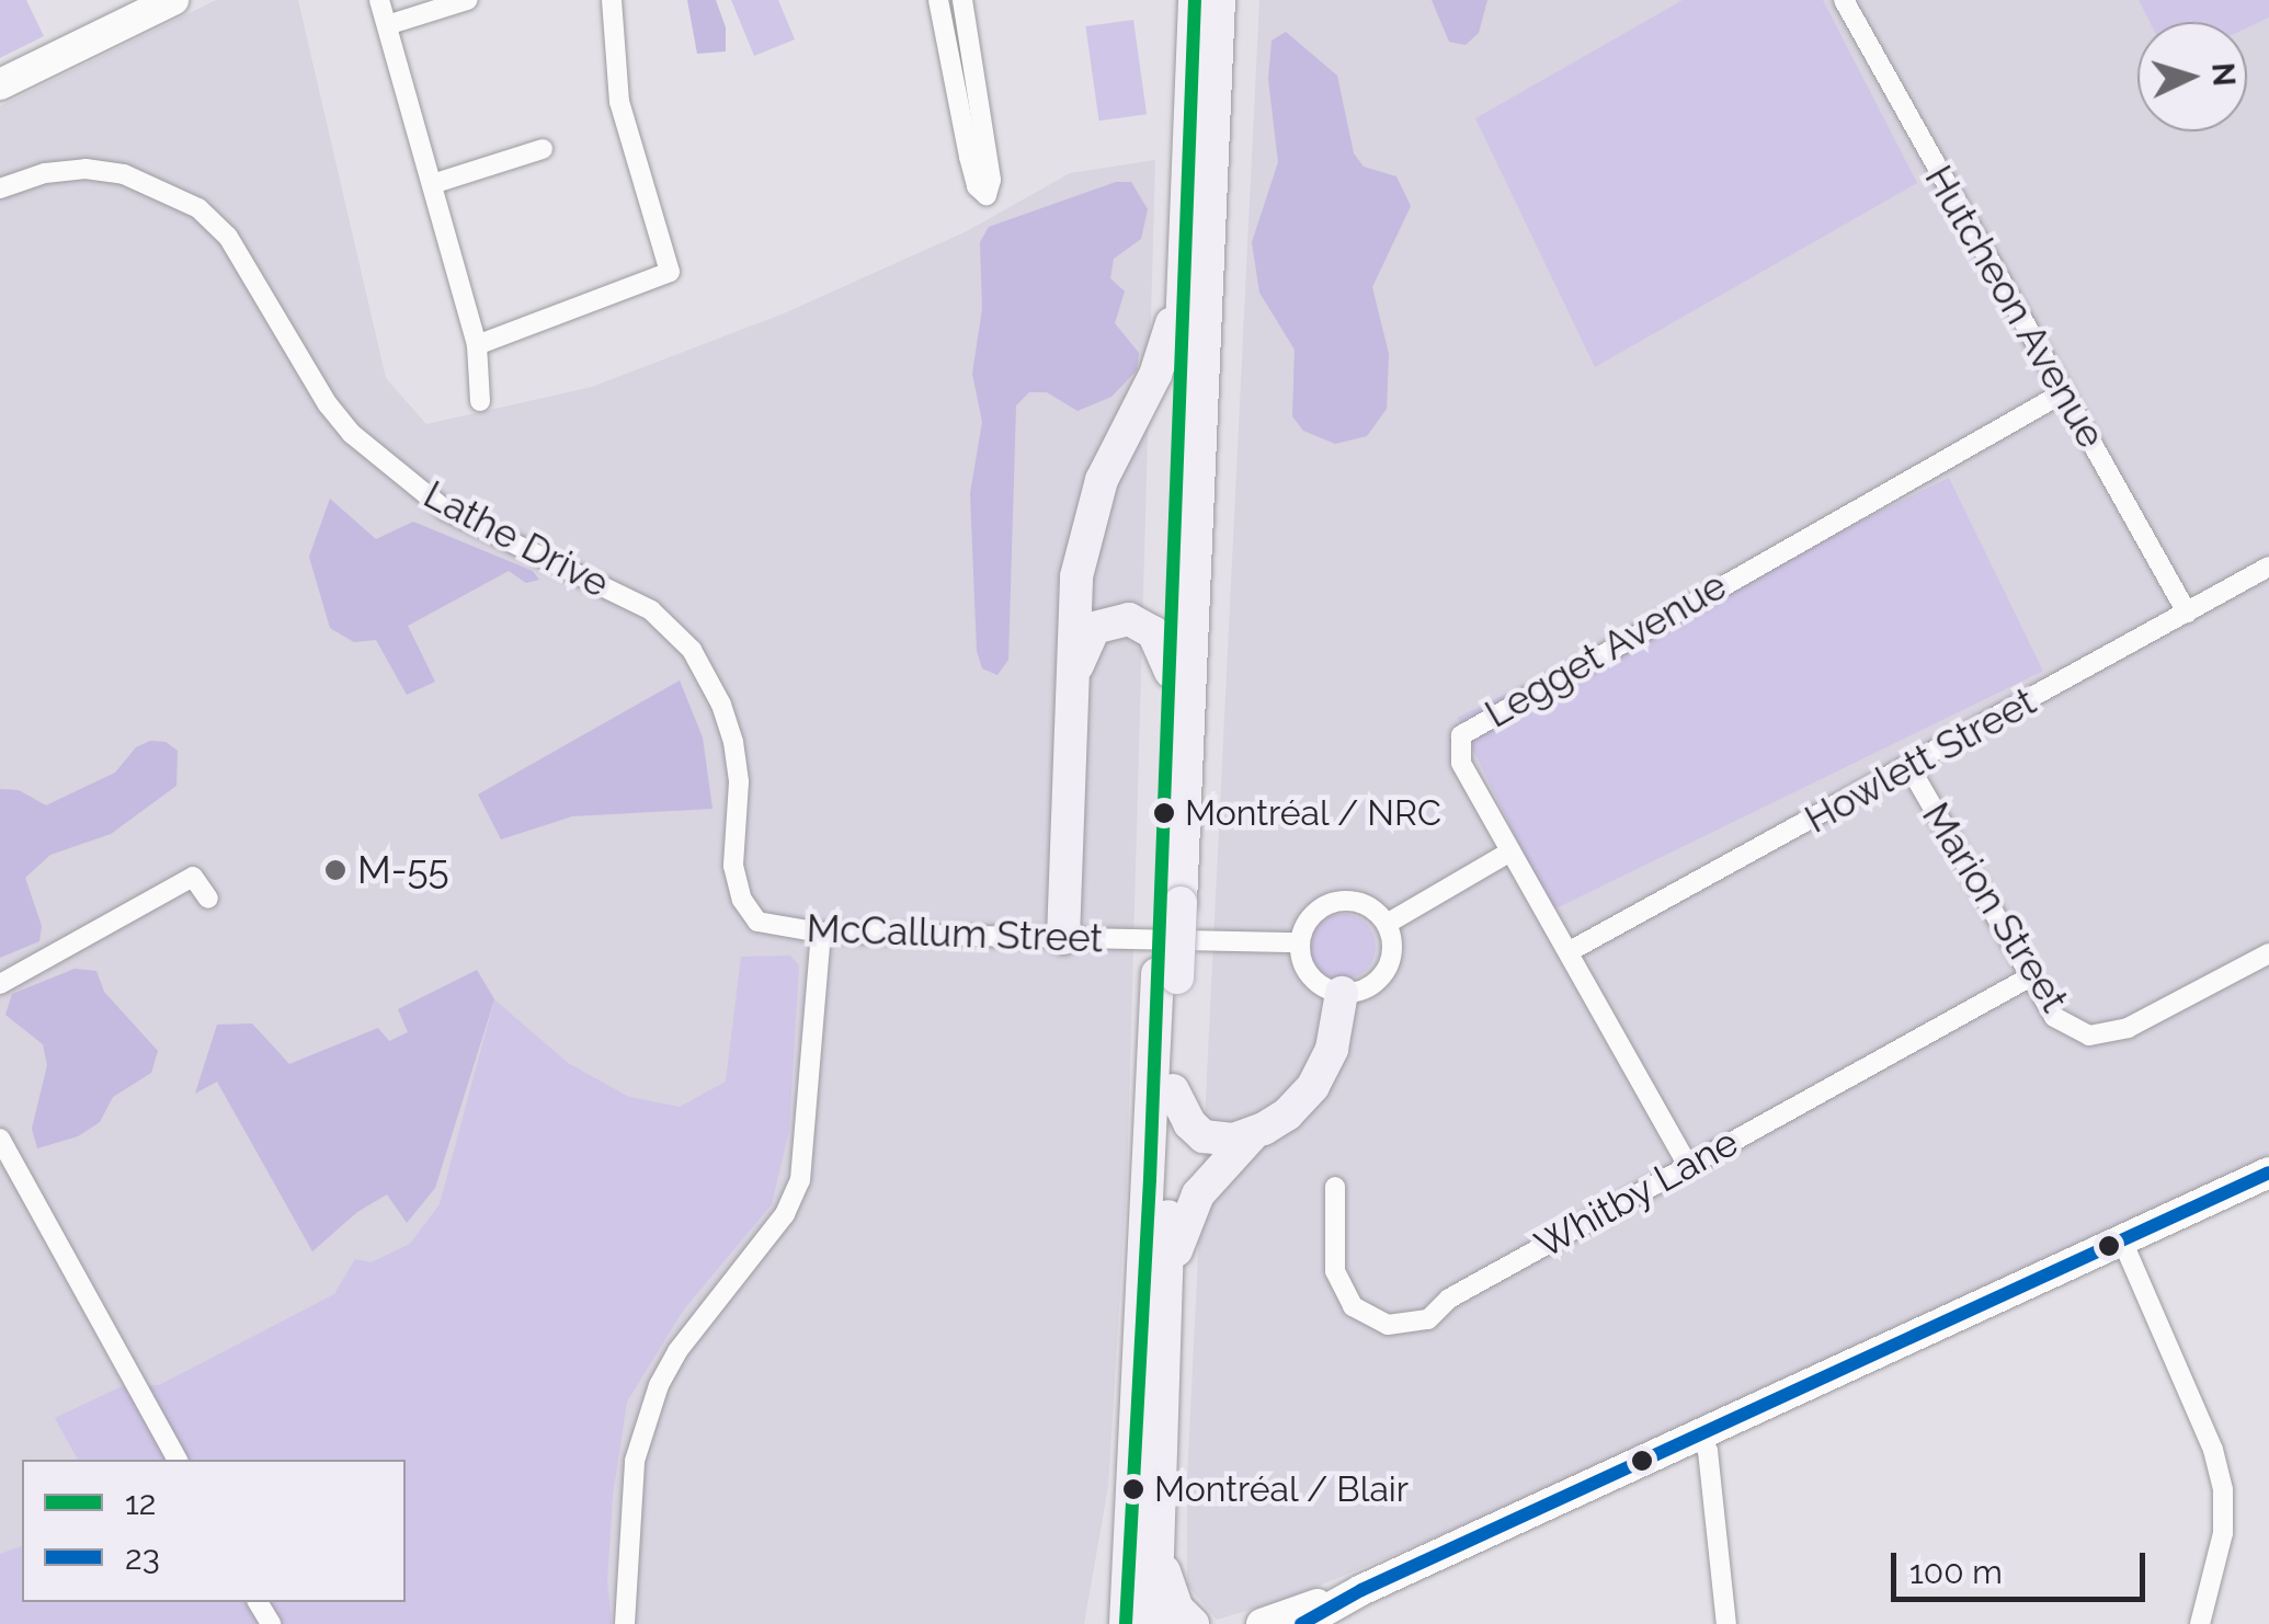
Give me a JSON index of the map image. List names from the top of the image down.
{
  "streets": {
    "street": [
      "Hutcheon Avenue",
      "Lathe Drive",
      "Legget Avenue",
      "Howlett Street",
      "Marion Street",
      "McCallum Street",
      "Whitby Lane"
    ]
  },
  "crossings": [
    ["Hutcheon Avenue", "Legget Avenue"],
    ["Hutcheon Avenue", "Howlett Street"],
    ["Lathe Drive", "McCallum Street"],
    ["Legget Avenue", "Howlett Street"],
    ["Legget Avenue", "Whitby Lane"],
    ["Howlett Street", "Marion Street"],
    ["Marion Street", "Whitby Lane"]
  ],
  "places": ["Montréal / NRC", "M-55", "Montréal / Blair"],
  "lines": ["transit line 12", "transit line 23"],
  "legend": ["12", "23"],
  "scale_bar": "100 m",
  "north": "right"
}
